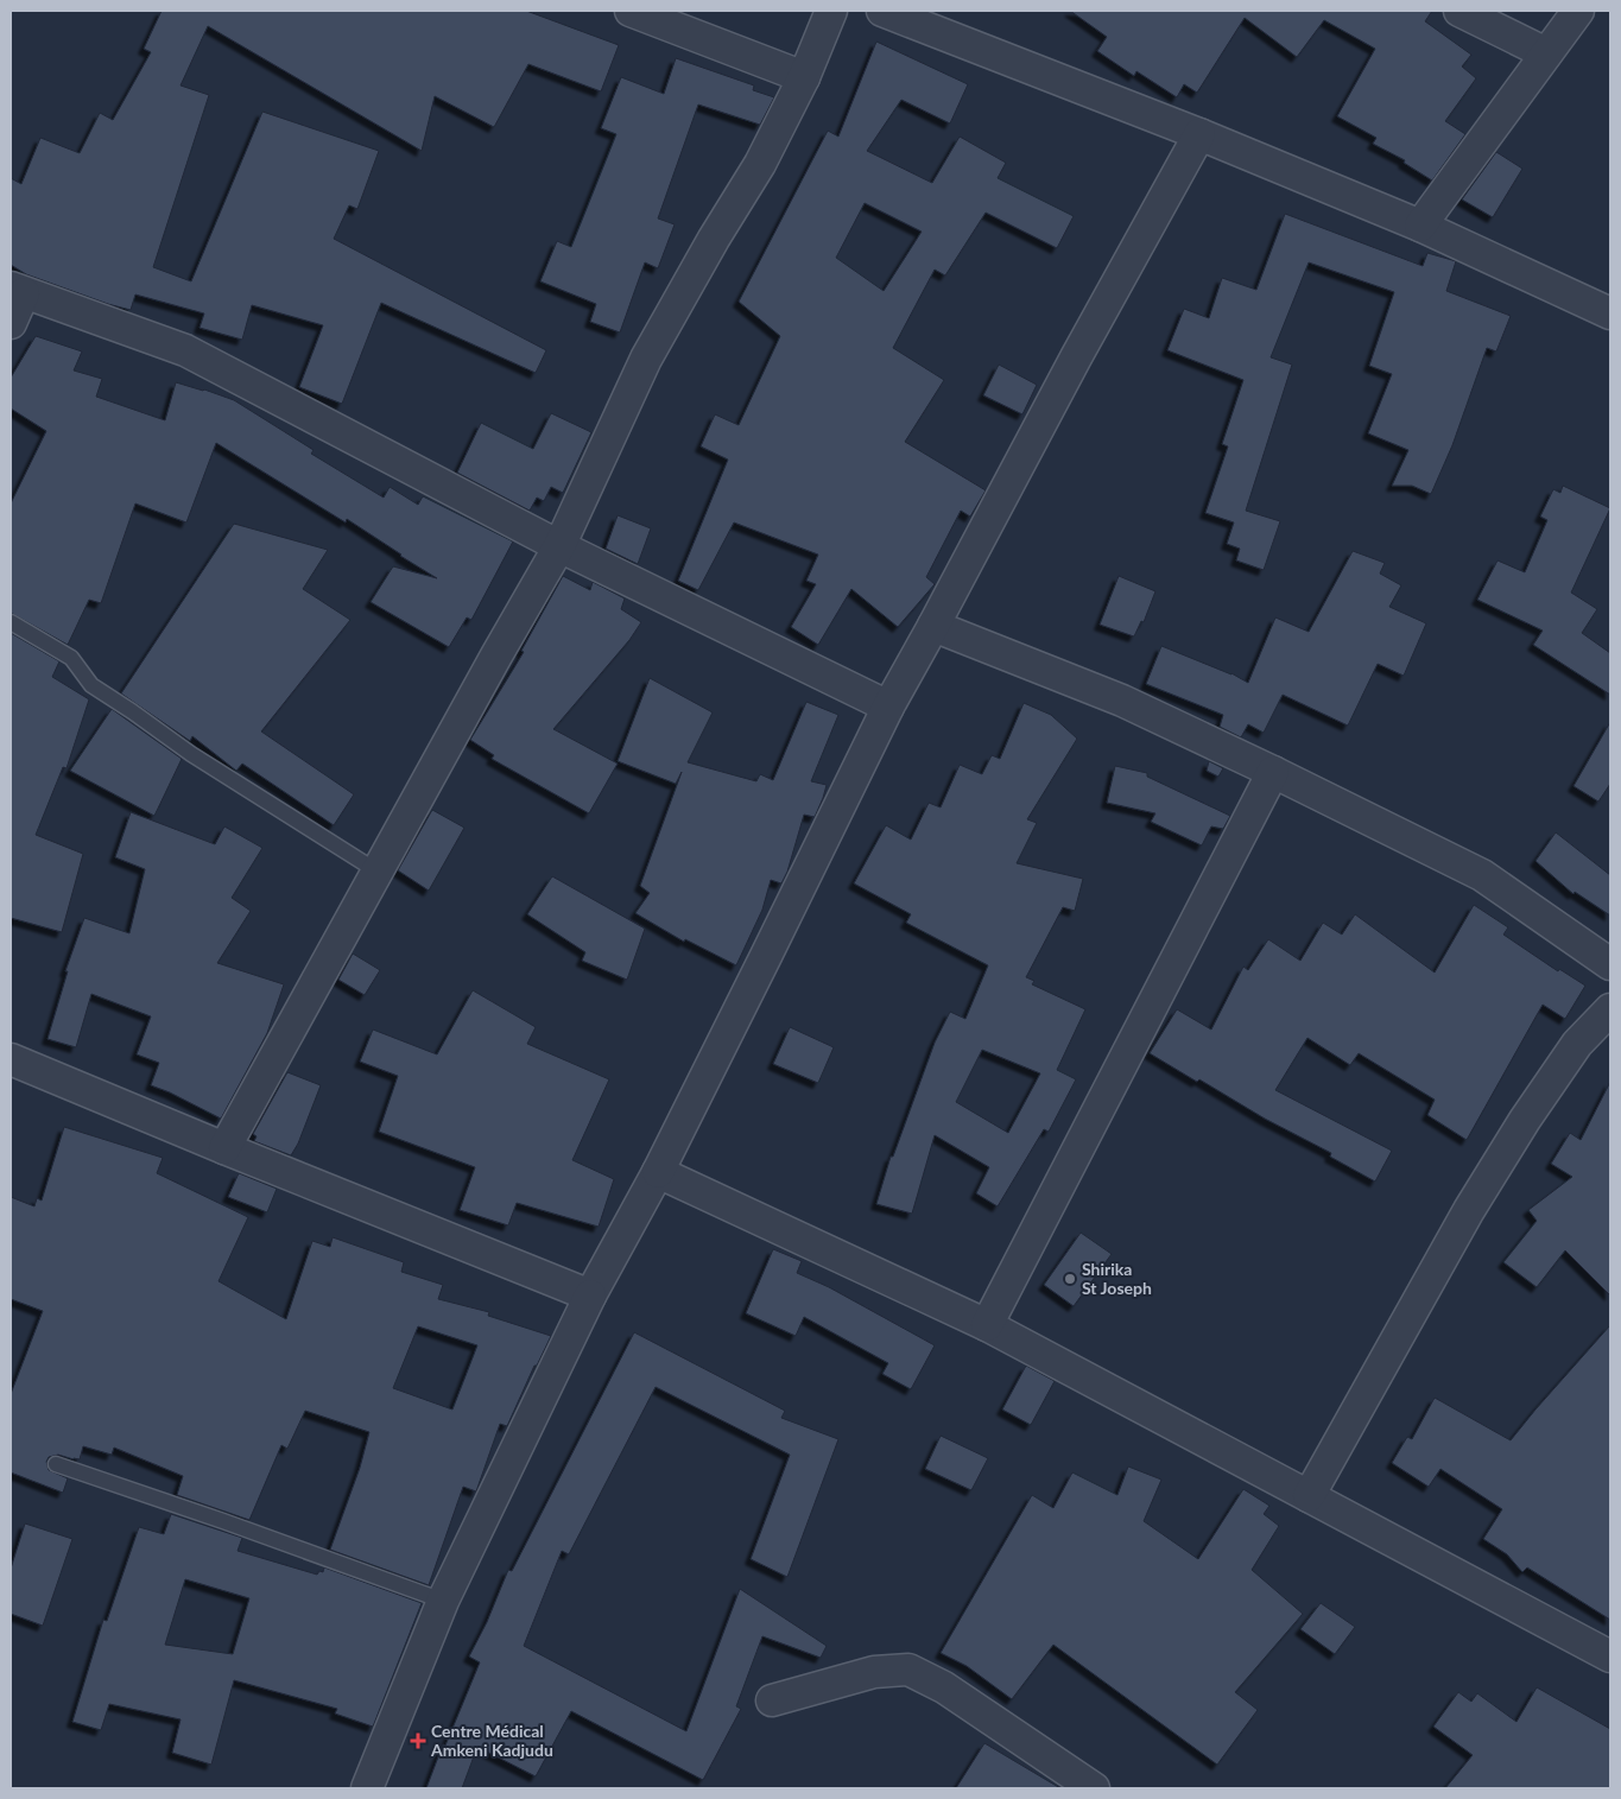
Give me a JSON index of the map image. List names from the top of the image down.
{
  "places": {
    "other": ["Shirika St Joseph"],
    "health": ["Centre Médical Amkeni Kadjudu"]
  }
}
